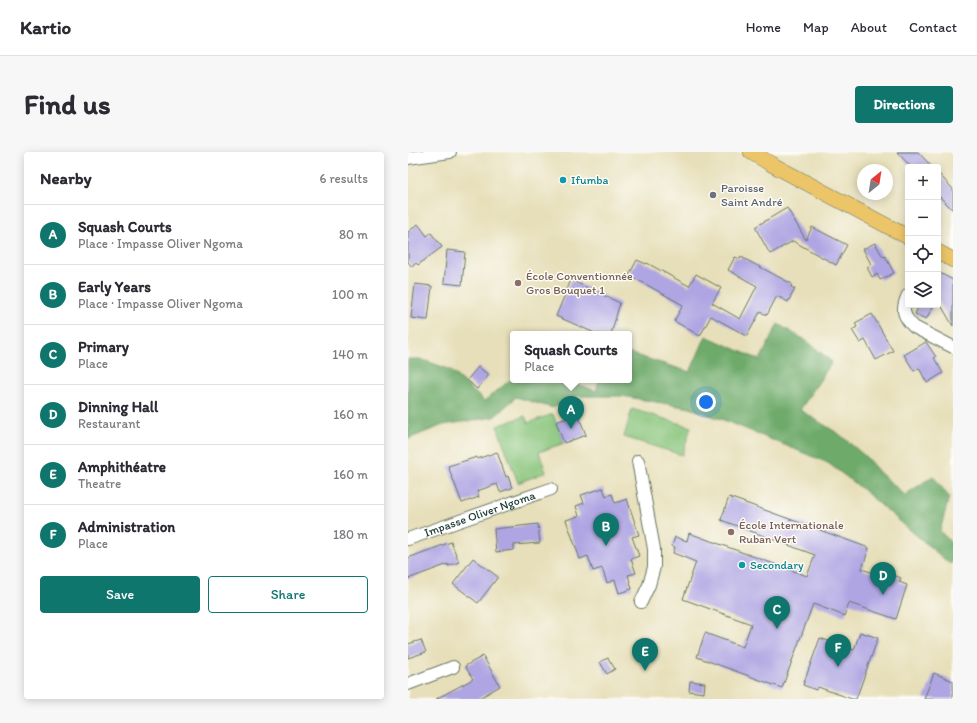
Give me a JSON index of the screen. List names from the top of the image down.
{
  "streets": {
    "street": ["Impasse Oliver Ngoma"]
  },
  "places": [
    "Ifumba",
    "Paroisse Saint André",
    "École Conventionnée Gros Bouquet 1",
    "École Internationale Ruban Vert",
    "Secondary"
  ],
  "north": "top right",
  "page": {
    "header": "Kartio",
    "nav": [
      "Home",
      "Map",
      "About",
      "Contact"
    ],
    "buttons": [
      "Directions",
      ["Save", "Share"]
    ],
    "title": "Find us",
    "heading": ["Nearby", "6 results"],
    "map_buttons": ["+", "−"],
    "list": [
      {
        "mark": "A",
        "name": "Squash Courts",
        "note": "Place · Impasse Oliver Ngoma",
        "value": "80 m"
      },
      {
        "mark": "B",
        "name": "Early Years",
        "note": "Place · Impasse Oliver Ngoma",
        "value": "100 m"
      },
      {
        "mark": "C",
        "name": "Primary",
        "note": "Place",
        "value": "140 m"
      },
      {
        "mark": "D",
        "name": "Dinning Hall",
        "note": "Restaurant",
        "value": "160 m"
      },
      {
        "mark": "E",
        "name": "Amphithéatre",
        "note": "Theatre",
        "value": "160 m"
      },
      {
        "mark": "F",
        "name": "Administration",
        "note": "Place",
        "value": "180 m"
      }
    ],
    "popup": ["Squash Courts", "Place"],
    "pins": [
      "A",
      "B",
      "D",
      "C",
      "F",
      "E"
    ]
  }
}
